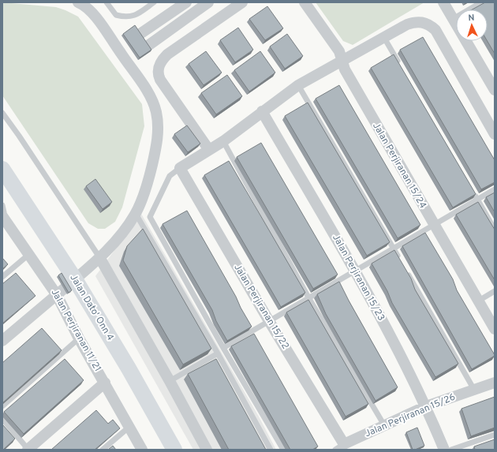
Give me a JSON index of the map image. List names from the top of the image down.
{
  "streets": {
    "main road": ["Jalan Dato' Onn 4"],
    "street": [
      "Jalan Perjiranan 15/24",
      "Jalan Perjiranan 15/23",
      "Jalan Perjiranan 15/22",
      "Jalan Perjiranan 11/21",
      "Jalan Perjiranan 15/26"
    ]
  },
  "crossings": [
    ["Jalan Perjiranan 15/23", "Jalan Perjiranan 15/26"],
    ["Jalan Perjiranan 15/22", "Jalan Perjiranan 15/26"],
    ["Jalan Dato' Onn 4", "Jalan Perjiranan 11/21"]
  ],
  "north": "top"
}
